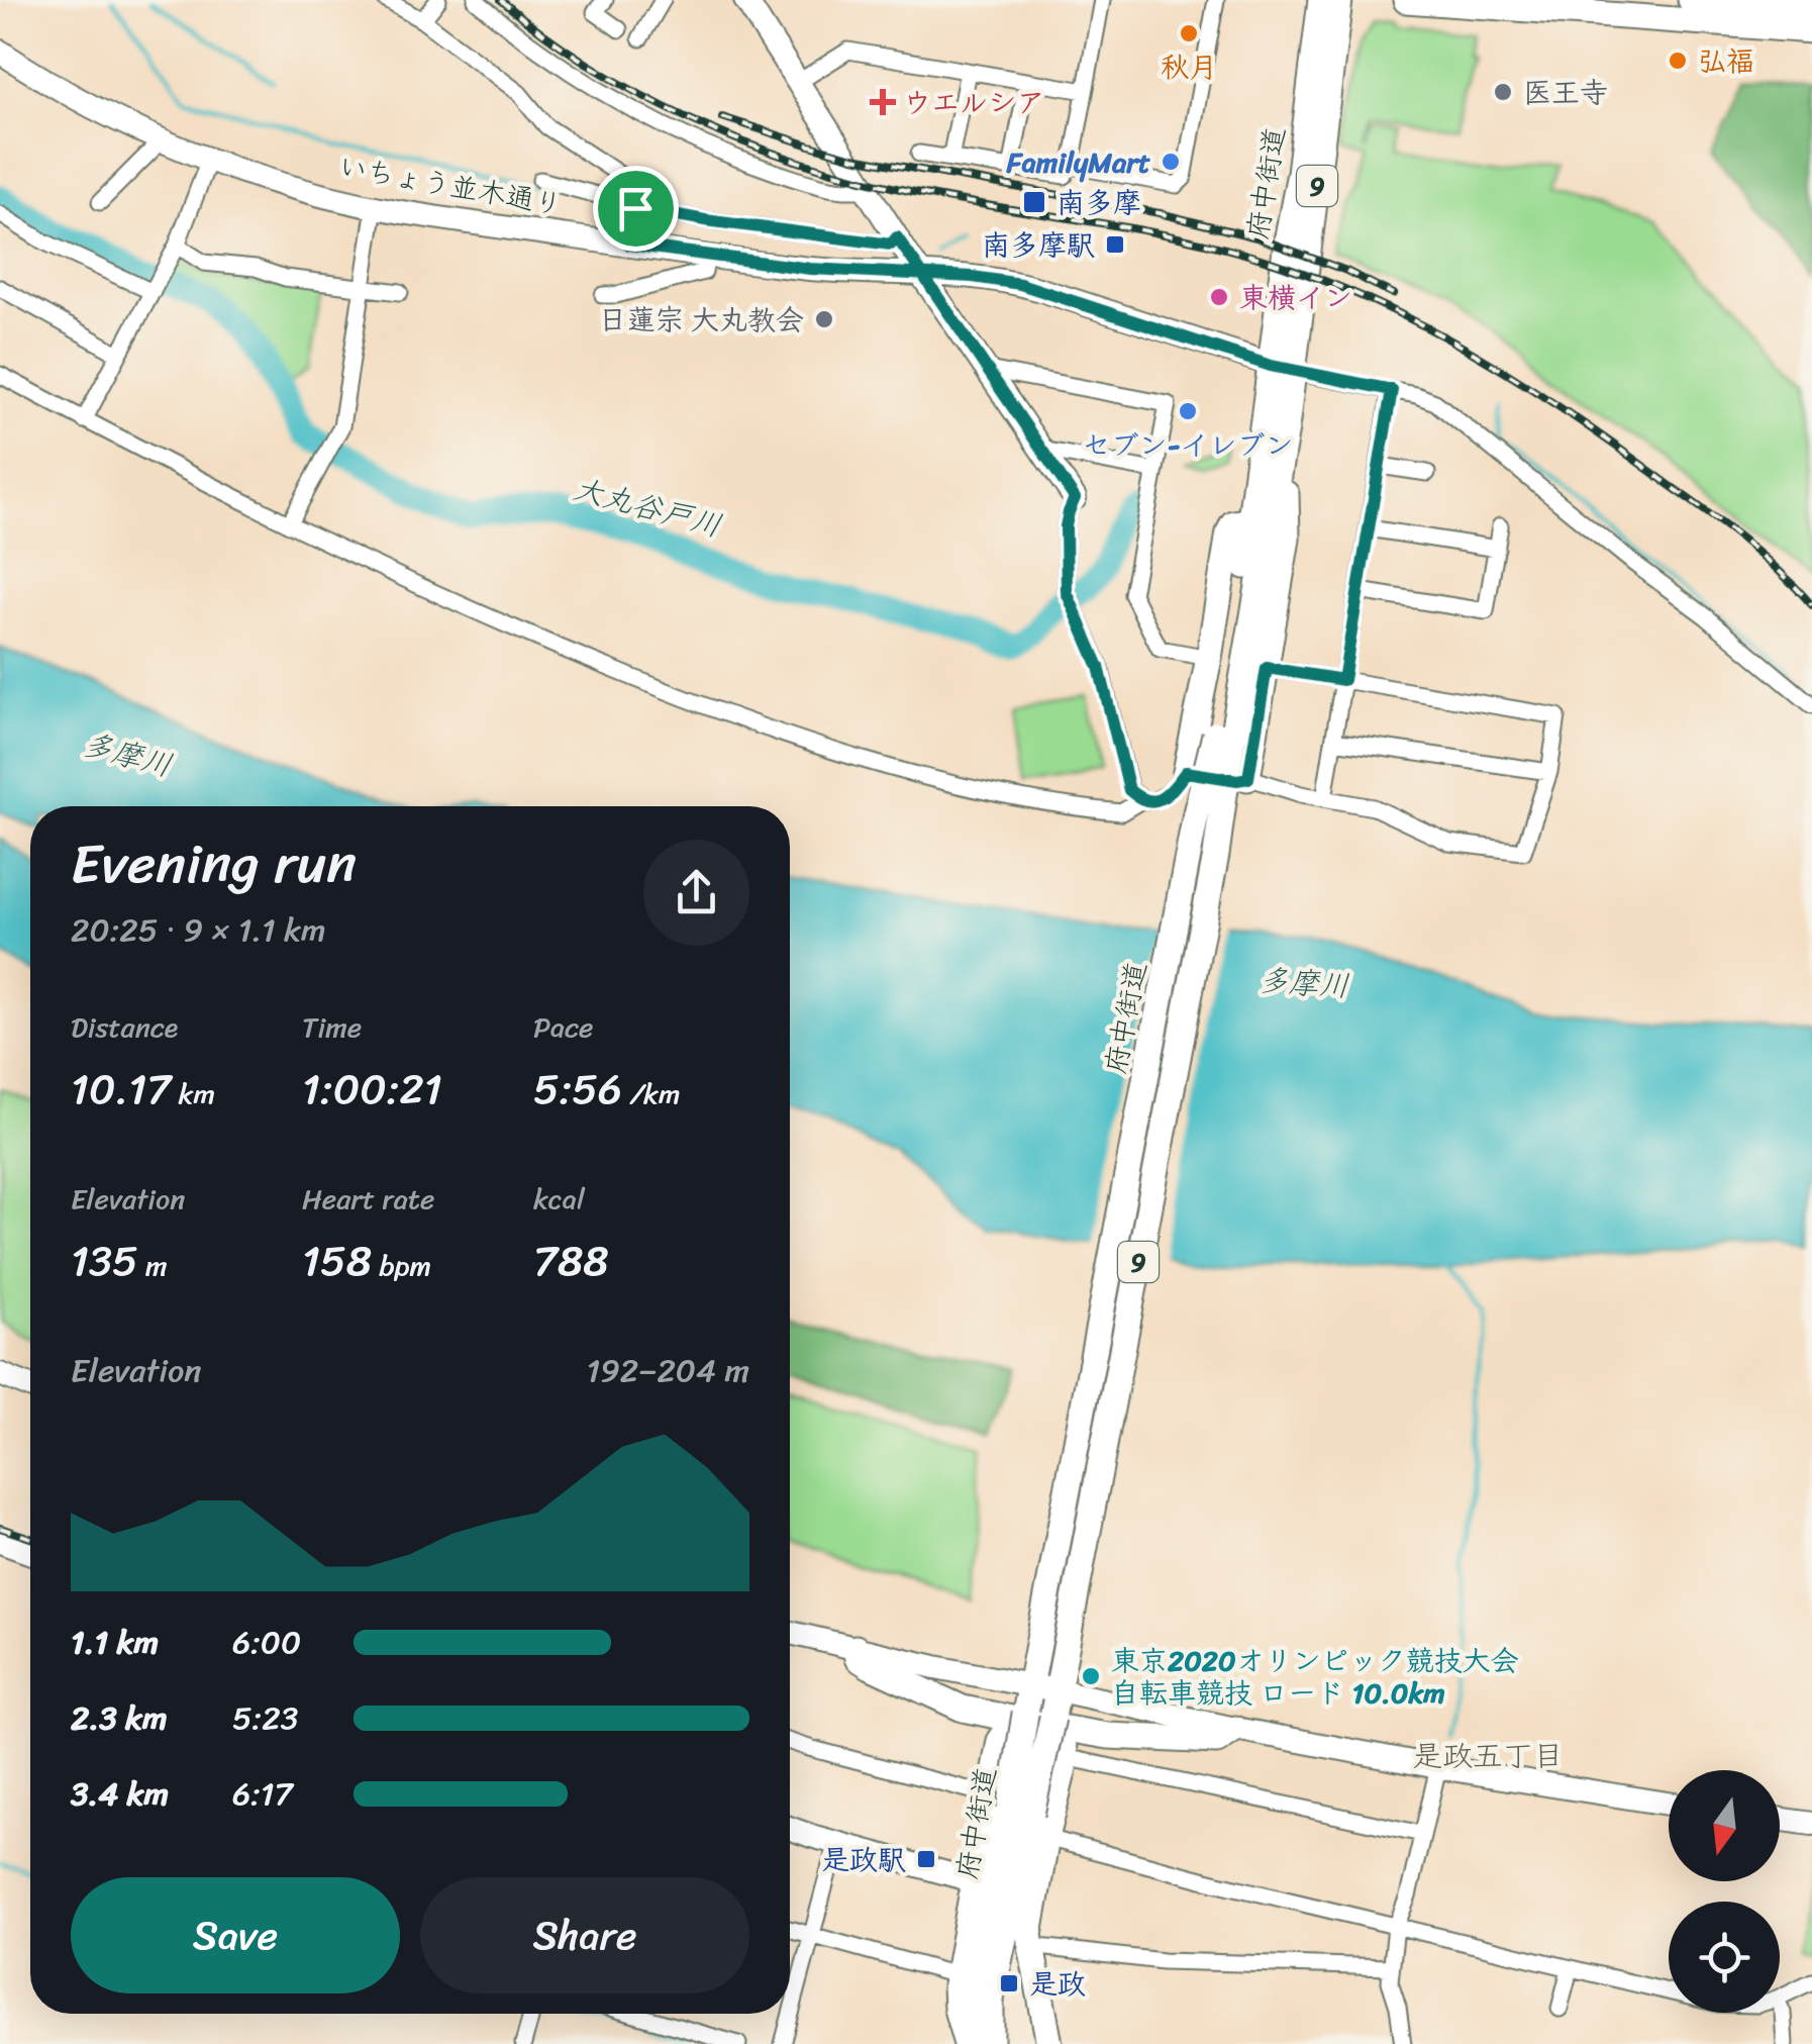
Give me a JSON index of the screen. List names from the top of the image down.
{
  "streets": {
    "main road": ["府中街道", "9"],
    "street": ["いちょう並木通り"]
  },
  "crossings": [
    ["府中街道", "いちょう並木通り"]
  ],
  "districts": ["是政五丁目"],
  "water": ["大丸谷戸川", "多摩川"],
  "places": {
    "other": [
      "秋月",
      "弘福",
      "医王寺",
      "FamilyMart",
      "東横イン",
      "日蓮宗 大丸教会",
      "セブン-イレブン",
      "東京2020オリンピック競技大会 自転車競技 ロード 10.0km"
    ],
    "health": ["ウエルシア"],
    "transit": [
      "南多摩",
      "南多摩駅",
      "是政駅",
      "是政"
    ]
  },
  "north": "bottom",
  "page": {
    "heading": ["Evening run", "20:25 · 9 × 1.1 km"],
    "stats": [
      ["Distance", "10.17 km"],
      ["Time", "1:00:21"],
      ["Pace", "5:56 /km"],
      ["Elevation", "135 m"],
      ["Heart rate", "158 bpm"],
      ["kcal", "788"]
    ],
    "chart": ["Elevation", "192–204 m"],
    "list": [
      {
        "name": "1.1 km",
        "note": "6:00"
      },
      {
        "name": "2.3 km",
        "note": "5:23"
      },
      {
        "name": "3.4 km",
        "note": "6:17"
      }
    ],
    "buttons": ["Save", "Share"]
  }
}
